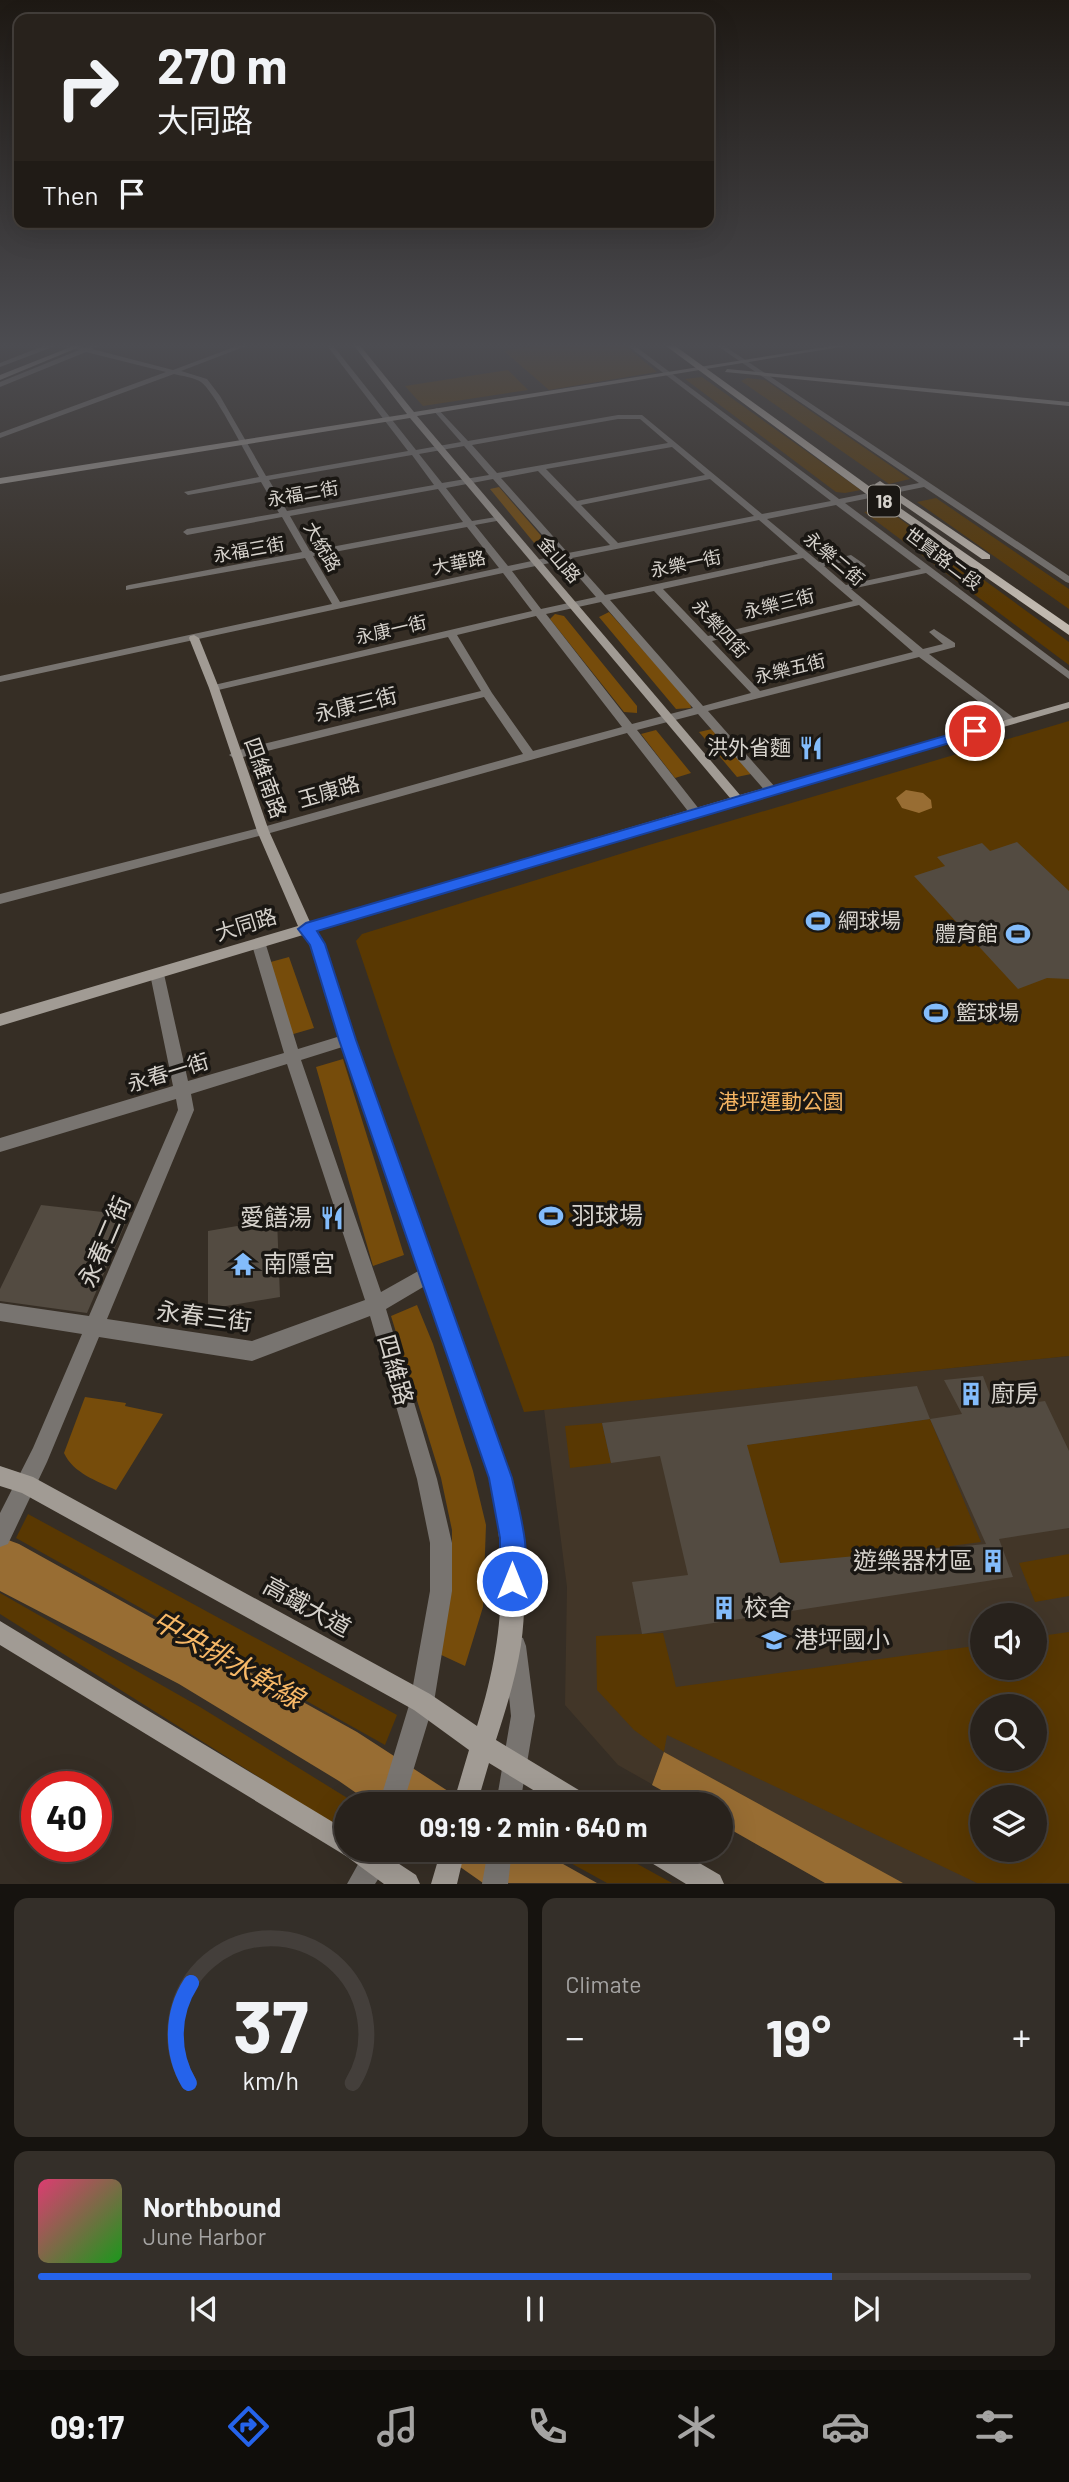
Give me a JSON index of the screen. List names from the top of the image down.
{
  "streets": {
    "main road": ["18", "世賢路二段"],
    "street": [
      "永福二街",
      "大統路",
      "永福三街",
      "永樂二街",
      "金山路",
      "大華路",
      "永樂一街",
      "永樂三街",
      "永樂四街",
      "永康一街",
      "永樂五街",
      "永康三街",
      "四維南路",
      "玉康路",
      "大同路",
      "永春一街",
      "永春二街",
      "永春三街",
      "四維路",
      "高鐵大道"
    ]
  },
  "crossings": [
    ["永福二街", "大統路"],
    ["永福二街", "永樂二街"],
    ["永福二街", "金山路"],
    ["大統路", "永福三街"],
    ["大統路", "大華路"],
    ["永福三街", "金山路"],
    ["永樂二街", "金山路"],
    ["永樂二街", "大華路"],
    ["永樂二街", "永樂一街"],
    ["永樂二街", "永樂三街"],
    ["永樂二街", "永樂五街"],
    ["永樂二街", "大同路"],
    ["世賢路二段", "大華路"],
    ["金山路", "大華路"],
    ["金山路", "永樂一街"],
    ["金山路", "永康一街"],
    ["金山路", "永樂五街"],
    ["金山路", "玉康路"],
    ["金山路", "大同路"],
    ["大華路", "四維南路"],
    ["永樂一街", "永樂四街"],
    ["永樂一街", "永康一街"],
    ["永樂三街", "永樂四街"],
    ["永樂四街", "永樂五街"],
    ["永康一街", "四維南路"],
    ["永樂五街", "玉康路"],
    ["永康三街", "四維南路"],
    ["四維南路", "玉康路"],
    ["四維南路", "大同路"],
    ["大同路", "永春二街"],
    ["大同路", "四維路"],
    ["永春一街", "永春二街"],
    ["永春一街", "四維路"],
    ["永春二街", "永春三街"],
    ["永春二街", "高鐵大道"],
    ["永春三街", "四維路"],
    ["四維路", "高鐵大道"]
  ],
  "water": ["中央排水幹線"],
  "parks": ["港坪運動公園"],
  "places": {
    "restaurant": ["洪外省麵", "愛饍湯"],
    "sports": [
      "網球場",
      "體育館",
      "籃球場",
      "羽球場"
    ],
    "temple": ["南隱宮"],
    "building": ["廚房", "遊樂器材區", "校舍"],
    "school or university": ["港坪國小"]
  },
  "page": {
    "turn": ["270 m", "大同路"],
    "then": "Then",
    "limit": "40",
    "trip": "09:19 · 2 min · 640 m",
    "tile": "Climate",
    "heat": ["−", "19°", "+"],
    "song": ["Northbound", "June Harbor"],
    "tabs": "09:17",
    "gauge": ["37", "km/h"]
  }
}
